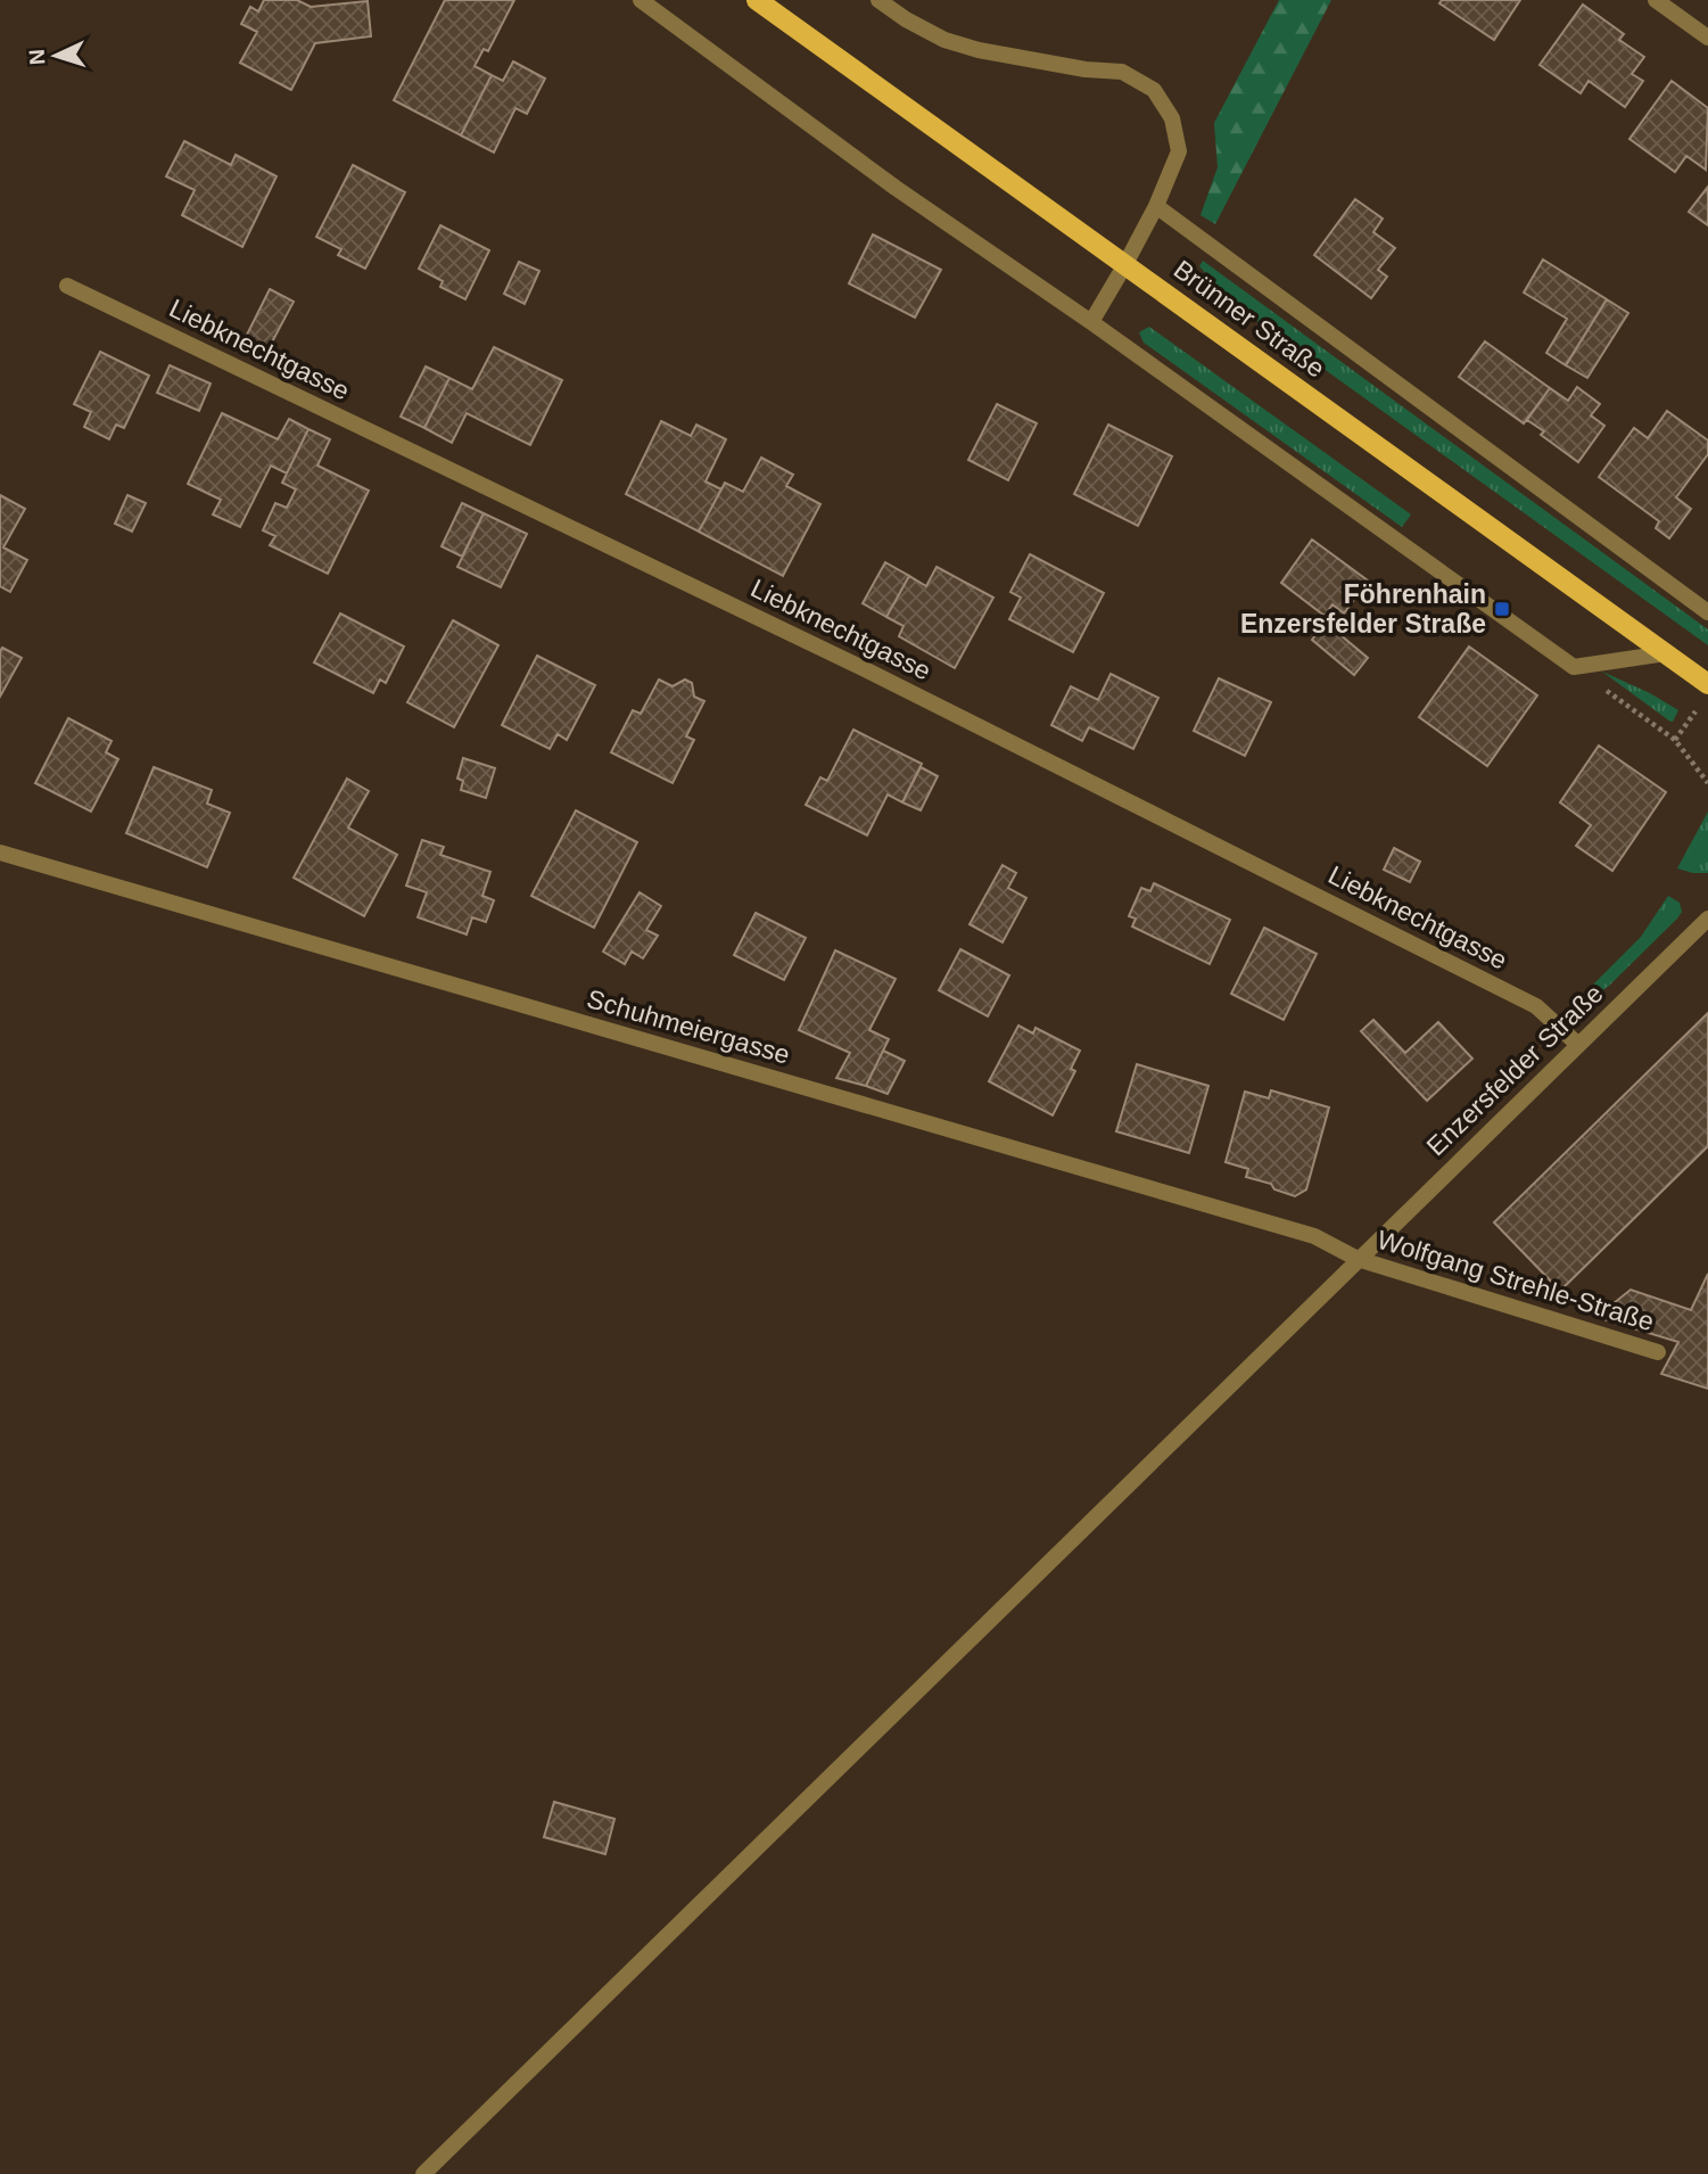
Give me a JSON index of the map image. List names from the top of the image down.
{
  "streets": {
    "main road": ["Brünner Straße"],
    "street": [
      "Liebknechtgasse",
      "Schuhmeiergasse",
      "Enzersfelder Straße",
      "Wolfgang Strehle-Straße"
    ]
  },
  "crossings": [
    ["Liebknechtgasse", "Enzersfelder Straße"],
    ["Schuhmeiergasse", "Enzersfelder Straße"],
    ["Schuhmeiergasse", "Wolfgang Strehle-Straße"],
    ["Enzersfelder Straße", "Wolfgang Strehle-Straße"]
  ],
  "places": {
    "transit": ["Föhrenhain Enzersfelder Straße"]
  },
  "north": "left"
}
